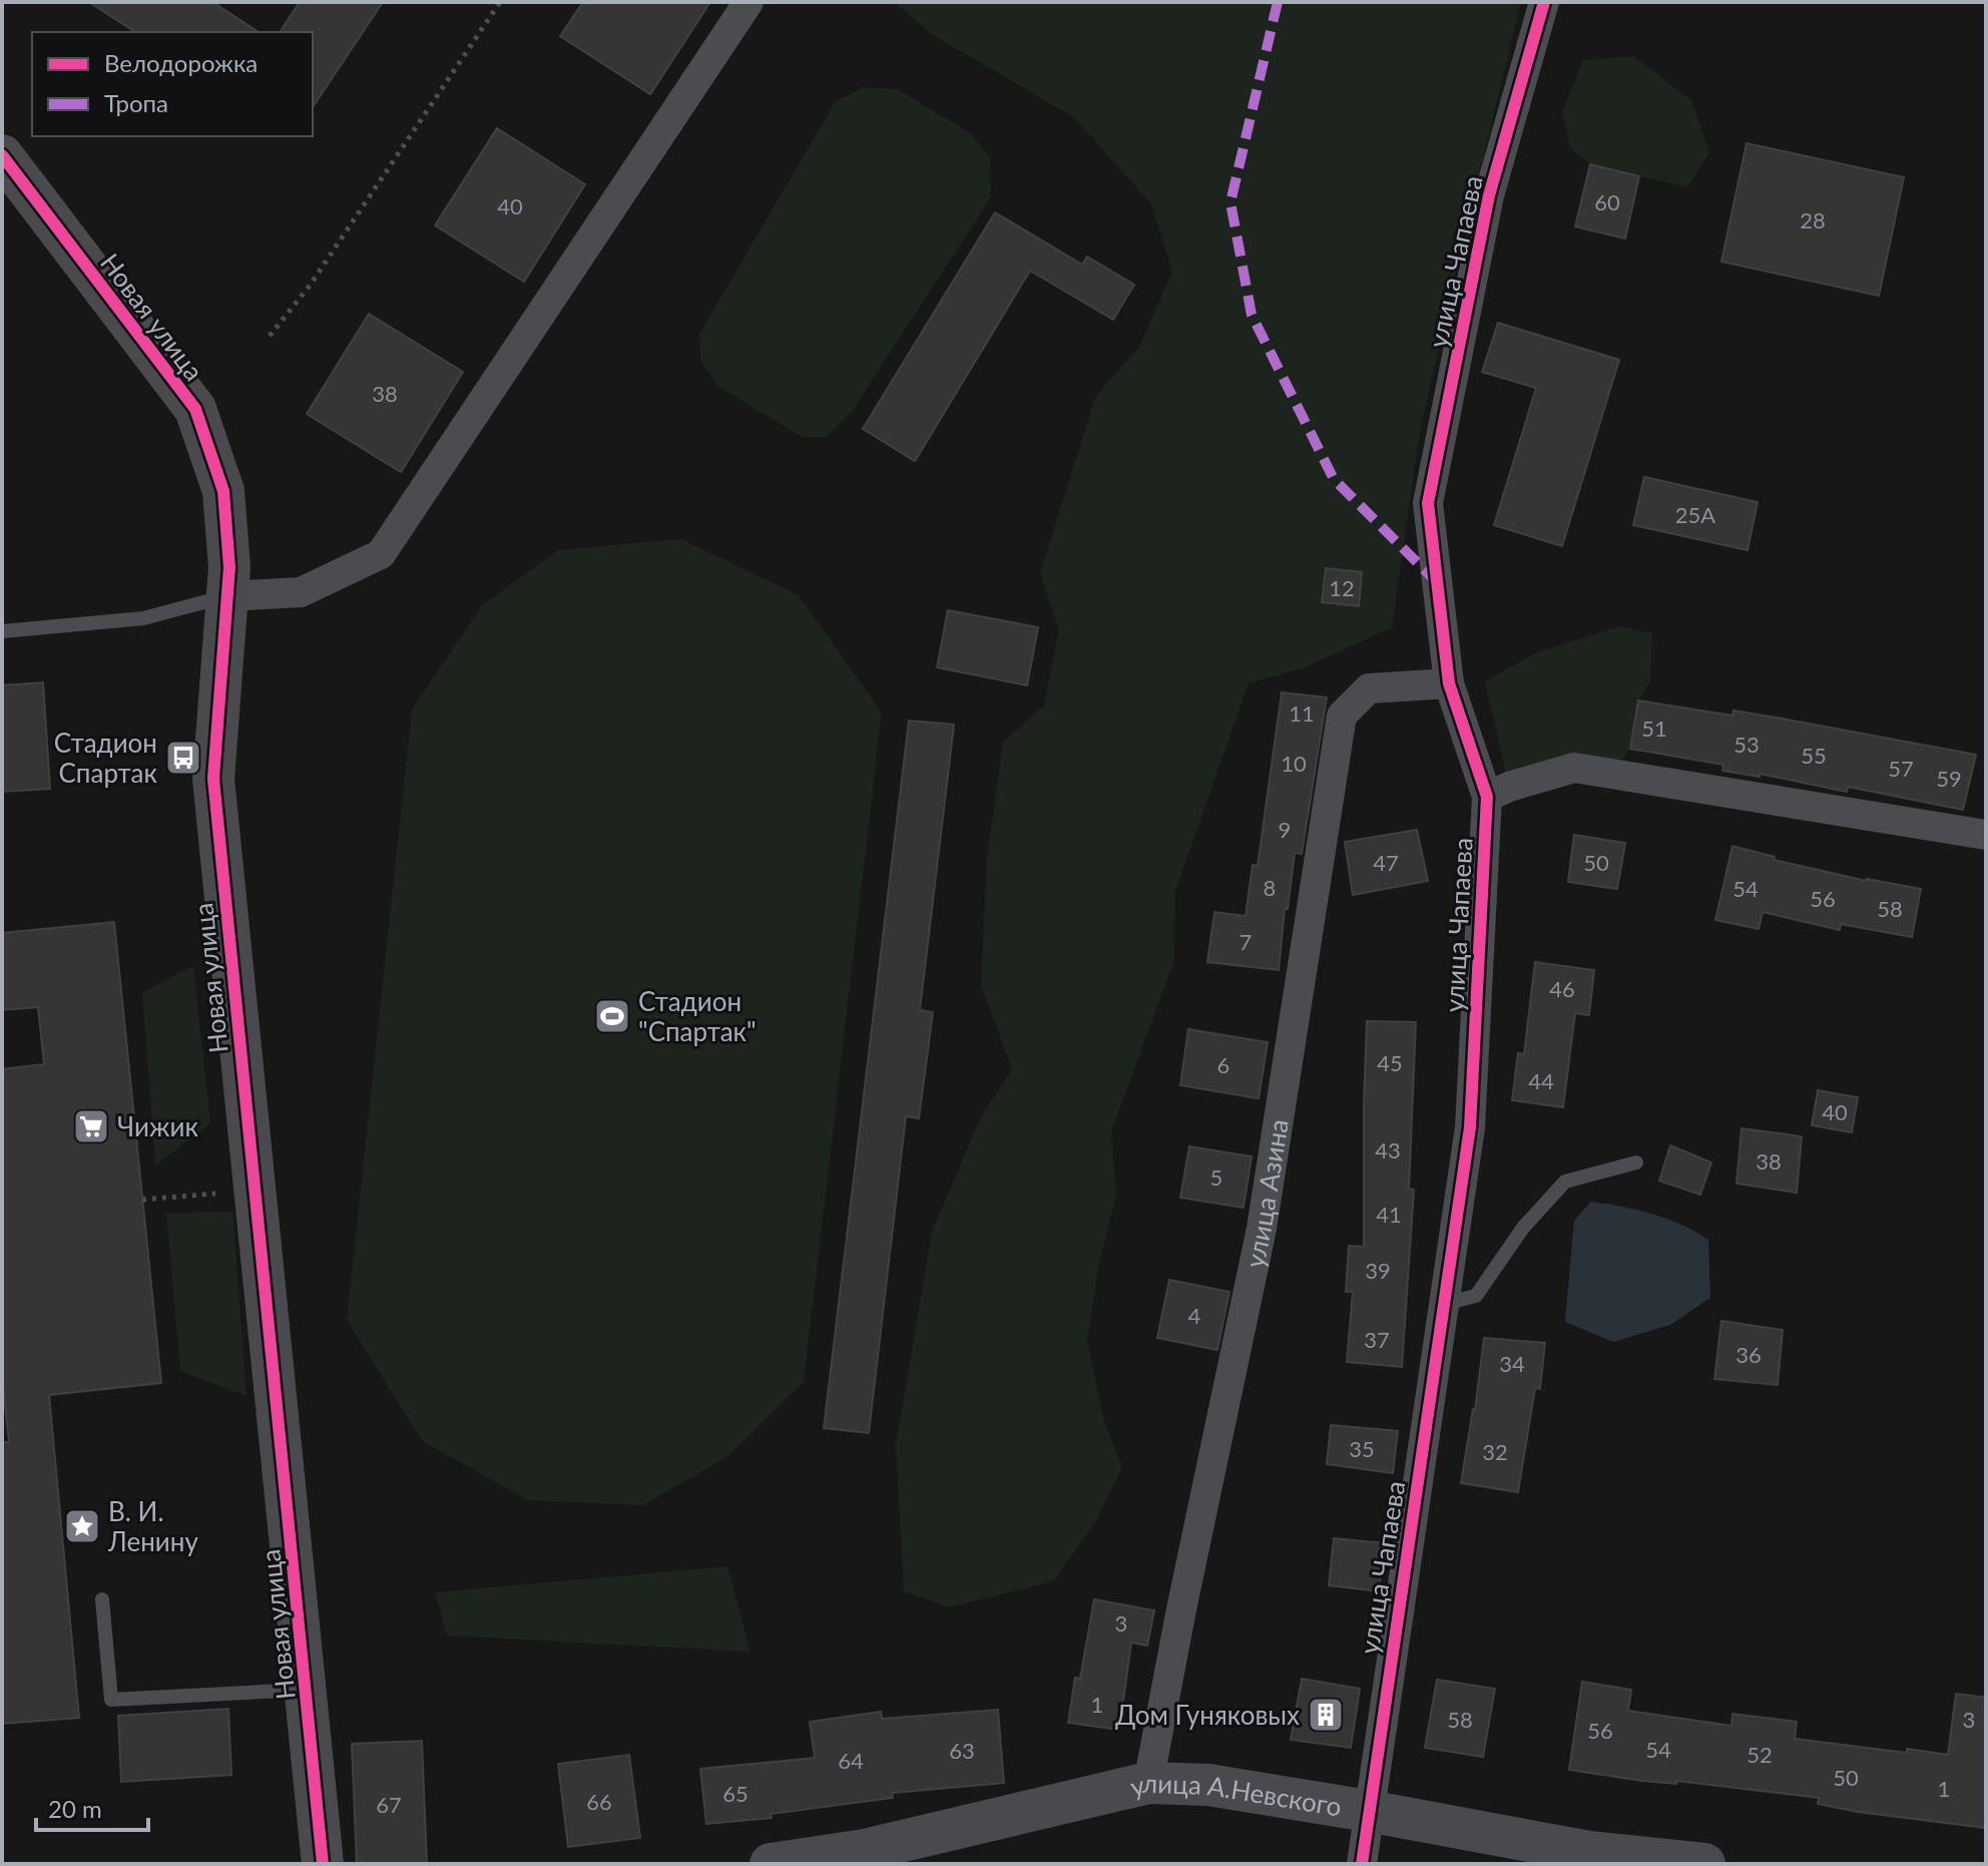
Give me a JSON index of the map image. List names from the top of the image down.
{
  "streets": {
    "street": [
      "улица Чапаева",
      "Новая улица",
      "улица Азина",
      "улица А.Невского"
    ]
  },
  "crossings": [
    ["улица Чапаева", "улица Азина"],
    ["улица Чапаева", "улица А.Невского"],
    ["улица Азина", "улица А.Невского"]
  ],
  "places": {
    "bus stop": ["Стадион Спартак"],
    "sports": ["Стадион \"Спартак\""],
    "supermarket": ["Чижик"],
    "place": ["В. И. Ленину"],
    "building": ["Дом Гуняковых"]
  },
  "house_numbers": [
    "60",
    "40",
    "28",
    "38",
    "25А",
    "12",
    "11",
    "51",
    "53",
    "55",
    "10",
    "57",
    "59",
    "9",
    "47",
    "50",
    "8",
    "54",
    "56",
    "58",
    "7",
    "46",
    "45",
    "6",
    "44",
    "40",
    "43",
    "38",
    "5",
    "41",
    "39",
    "4",
    "37",
    "36",
    "34",
    "35",
    "32",
    "3",
    "1",
    "58",
    "3",
    "56",
    "54",
    "63",
    "52",
    "64",
    "50",
    "1",
    "65",
    "66",
    "67"
  ],
  "legend": ["Велодорожка", "Тропа"],
  "scale_bar": "20 m"
}
